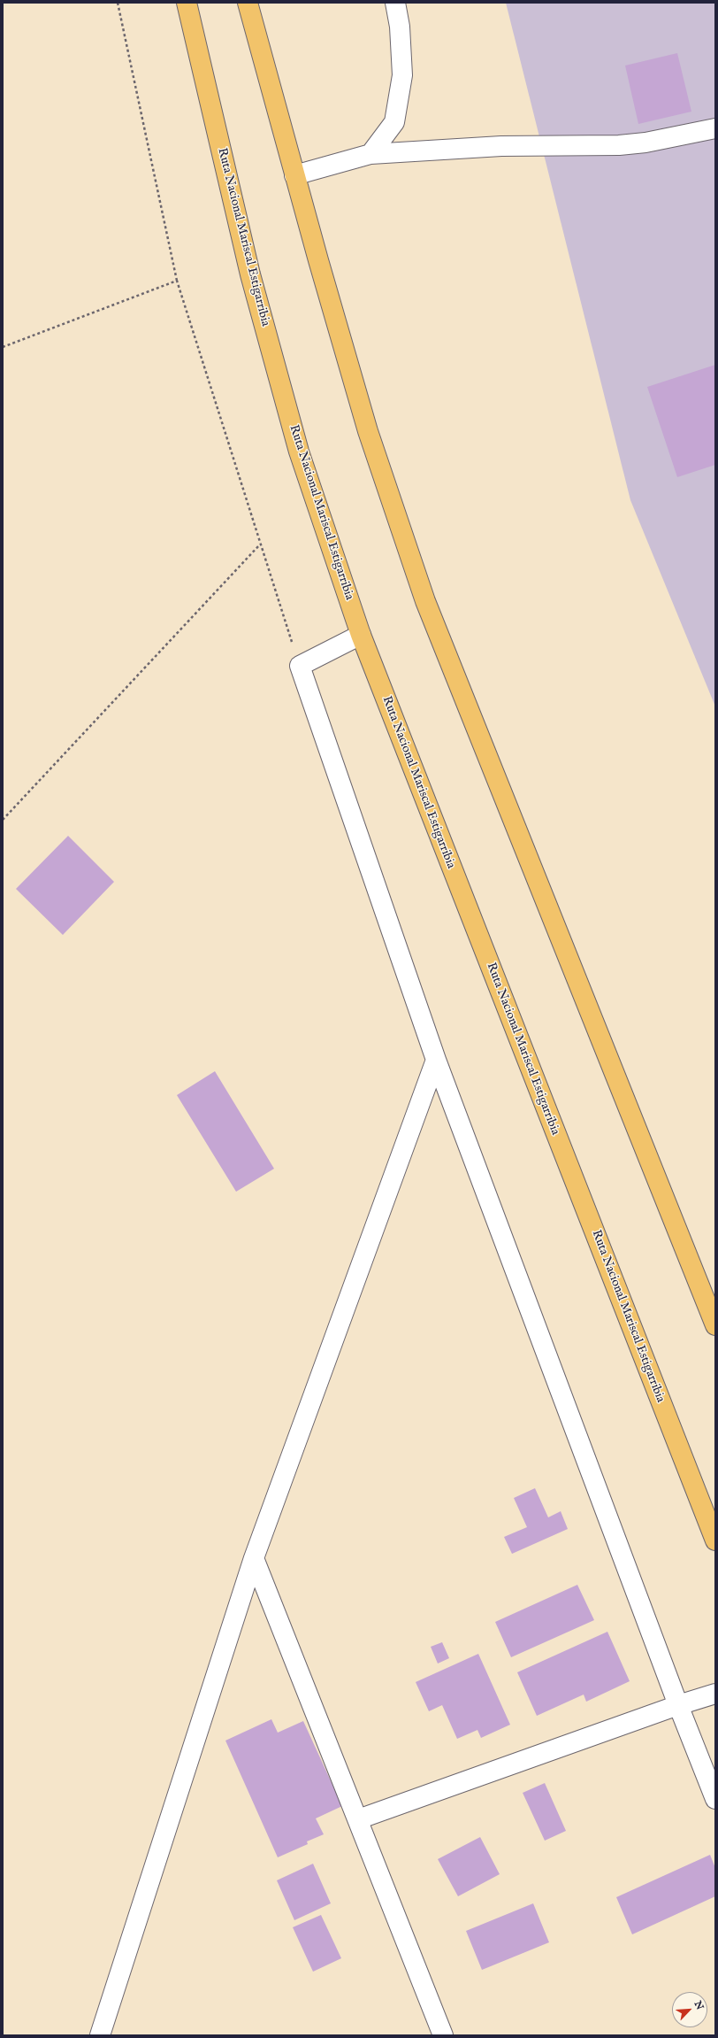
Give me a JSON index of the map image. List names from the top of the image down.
{
  "streets": {
    "highway": ["Ruta Nacional Mariscal Estigarribia"]
  },
  "north": "top right"
}
